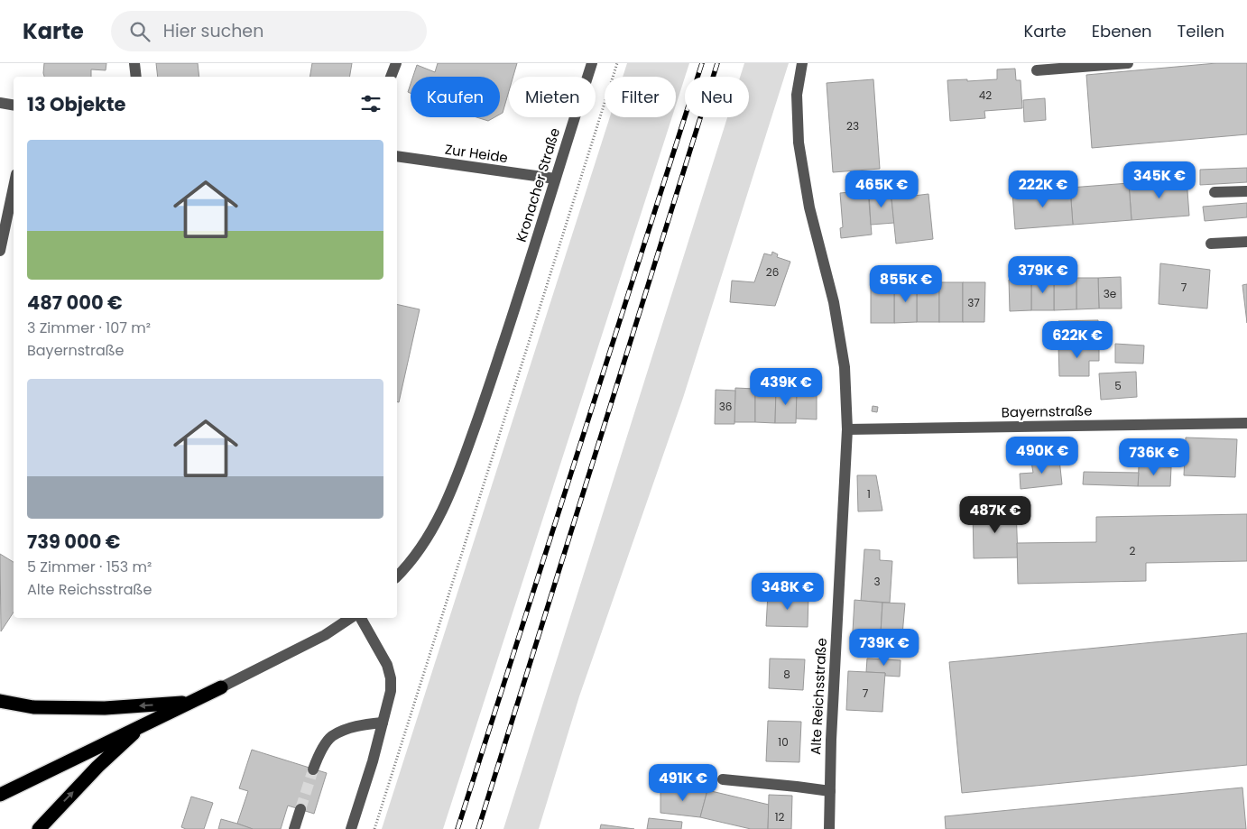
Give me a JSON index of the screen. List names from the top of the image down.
{
  "streets": {
    "street": [
      "Zur Heide",
      "Kronacher Straße",
      "Bayernstraße",
      "Alte Reichsstraße"
    ]
  },
  "crossings": [
    ["Zur Heide", "Kronacher Straße"],
    ["Bayernstraße", "Alte Reichsstraße"]
  ],
  "house_numbers": [
    "42",
    "23",
    "26",
    "7",
    "3e",
    "37",
    "5",
    "36",
    "1",
    "2",
    "3",
    "8",
    "7",
    "10",
    "12"
  ],
  "page": {
    "header": "Karte",
    "search": "Hier suchen",
    "nav": ["Karte", "Ebenen", "Teilen"],
    "chip": [
      "Kaufen",
      "Mieten",
      "Filter",
      "Neu"
    ],
    "heading": "13 Objekte",
    "list": [
      {
        "name": "487 000 €",
        "note": "3 Zimmer · 107 m² · Bayernstraße"
      },
      {
        "name": "739 000 €",
        "note": "5 Zimmer · 153 m² · Alte Reichsstraße"
      }
    ],
    "price": [
      "345K €",
      "465K €",
      "222K €",
      "379K €",
      "855K €",
      "622K €",
      "439K €",
      "490K €",
      "736K €",
      "487K €",
      "348K €",
      "739K €",
      "491K €"
    ]
  }
}
